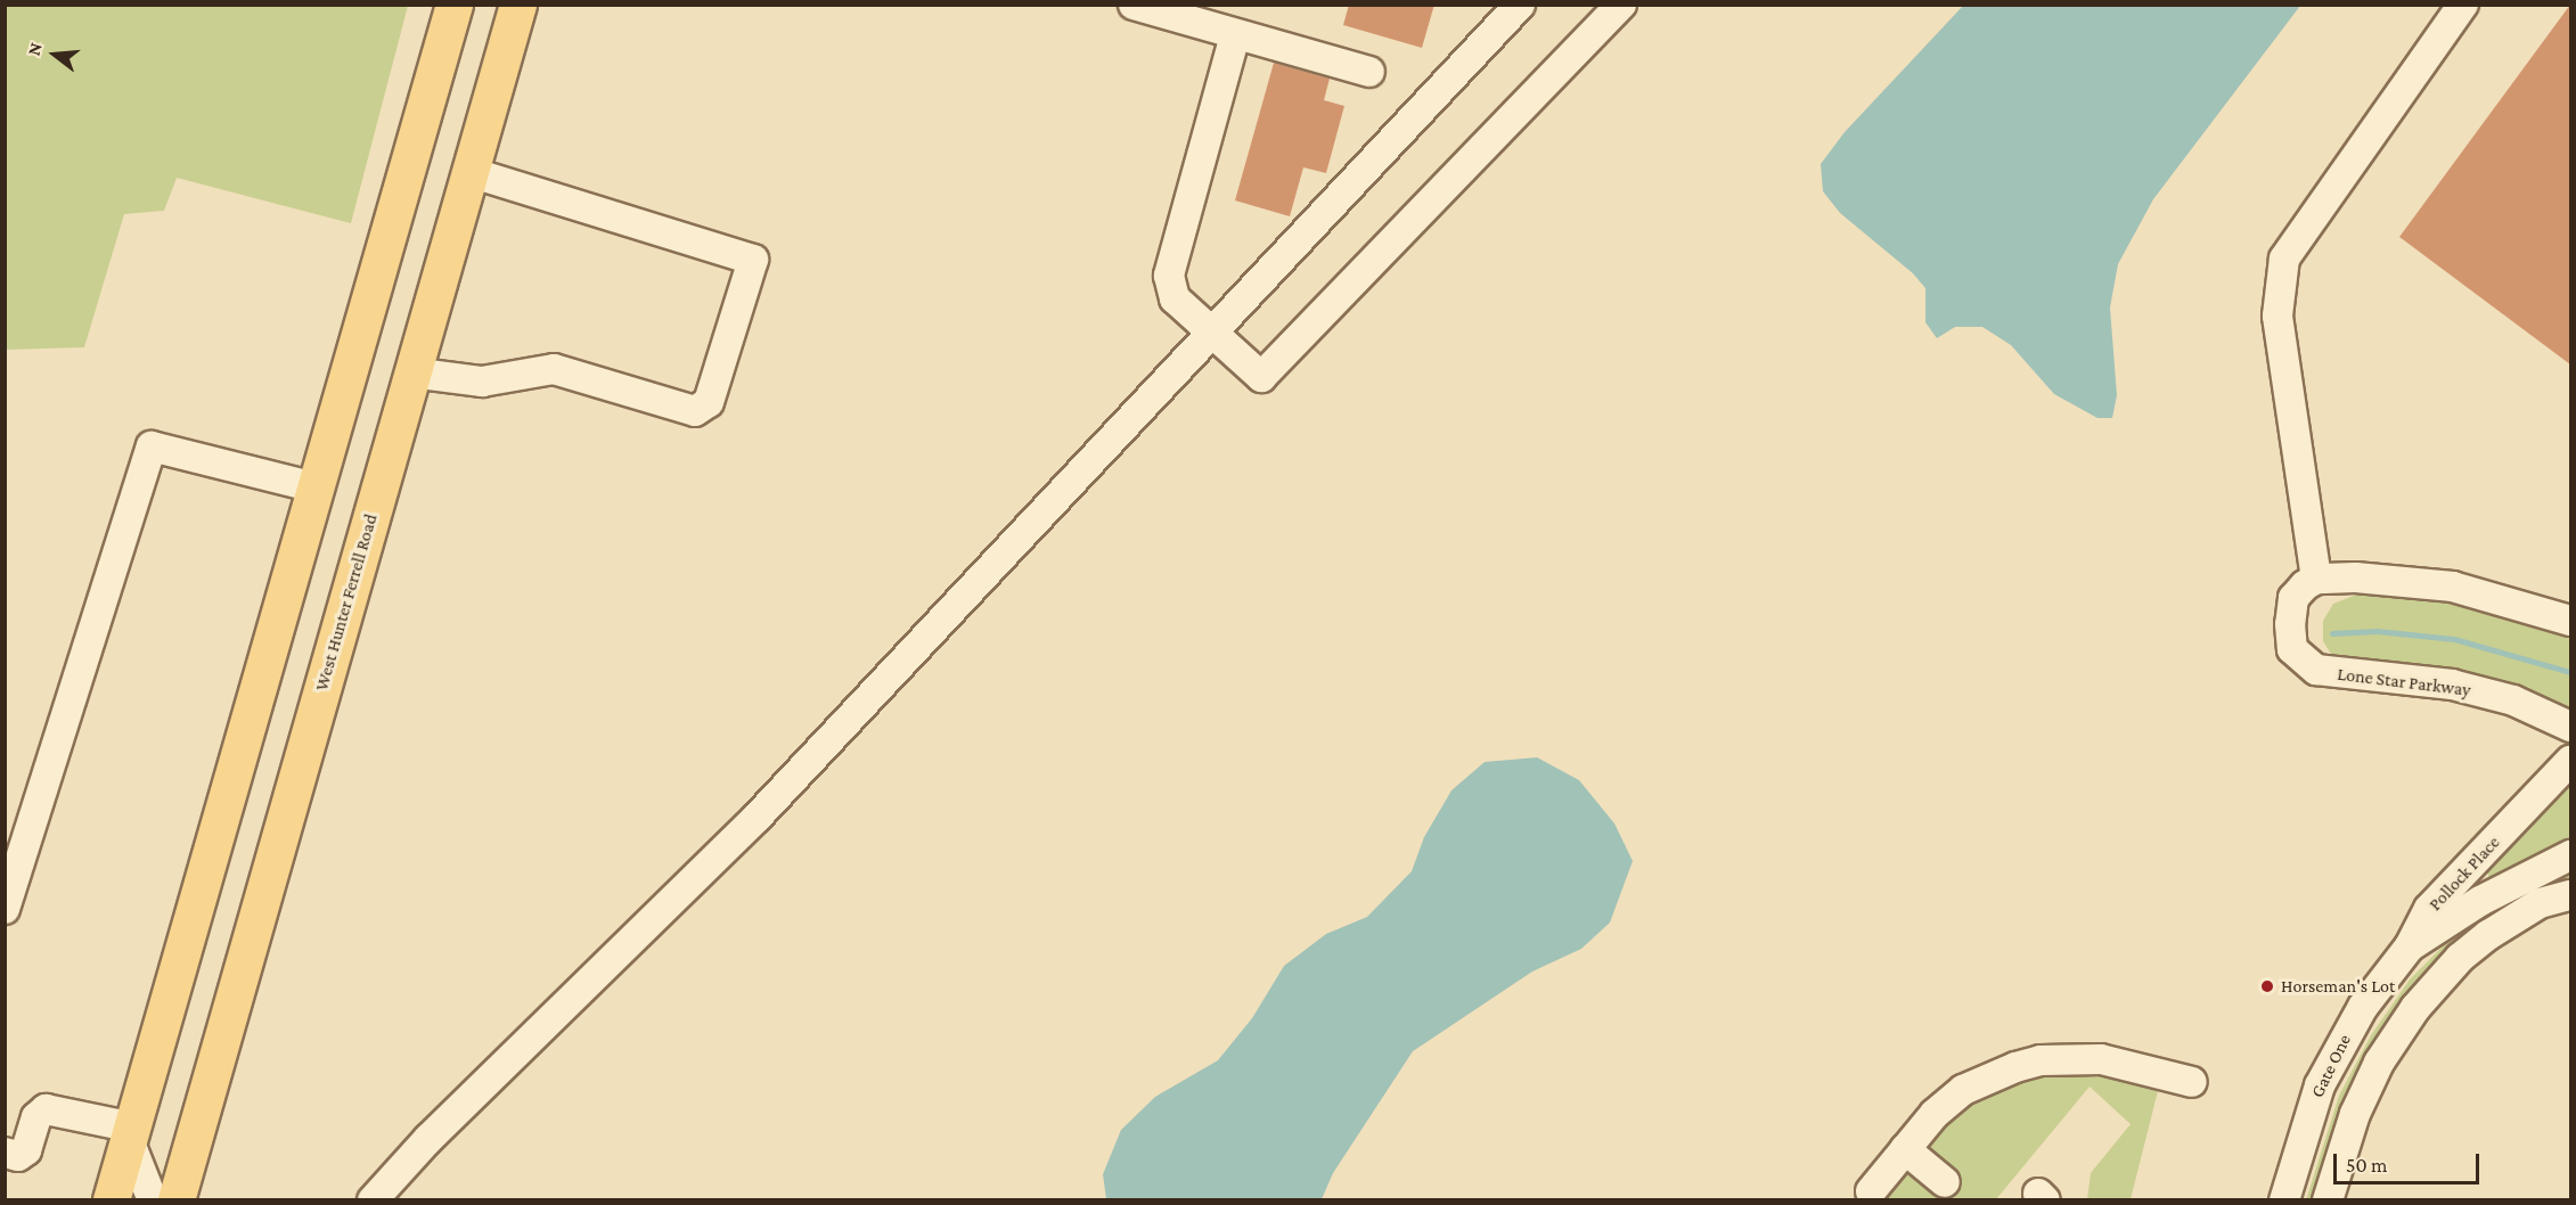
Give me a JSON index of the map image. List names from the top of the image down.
{
  "streets": {
    "main road": ["West Hunter Ferrell Road"],
    "street": ["Lone Star Parkway", "Pollock Place", "Gate One"]
  },
  "crossings": [
    ["Pollock Place", "Gate One"]
  ],
  "places": ["Horseman's Lot"],
  "scale_bar": "50 m",
  "north": "left"
}
